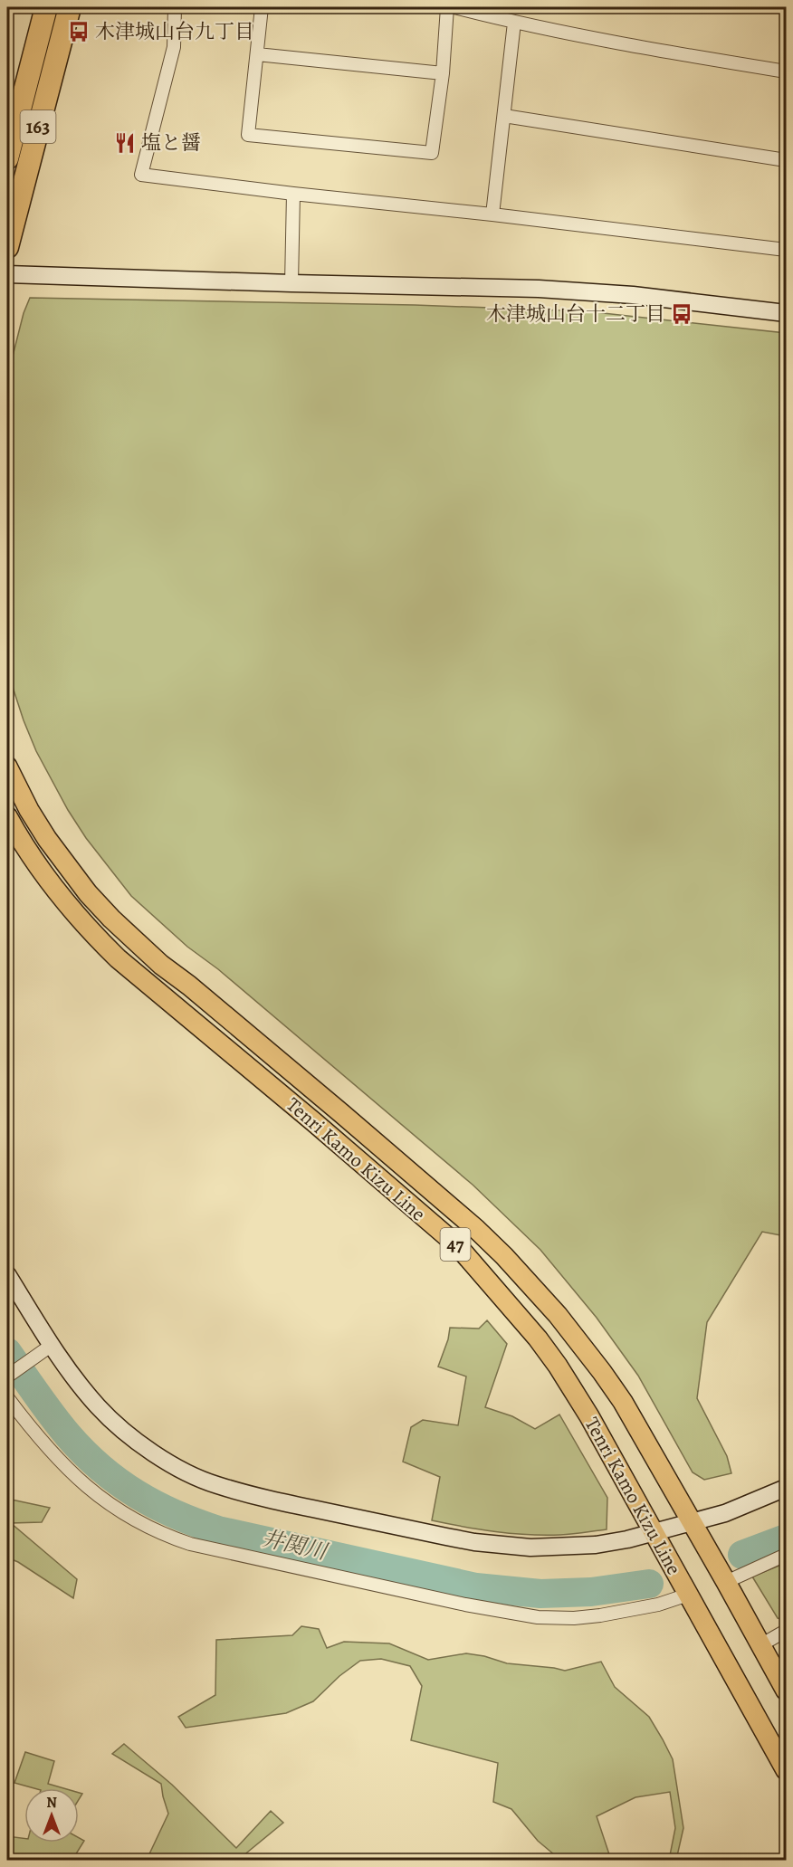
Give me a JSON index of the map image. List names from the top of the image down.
{
  "streets": {
    "highway": ["163"],
    "main road": ["Tenri Kamo Kizu Line", "47"]
  },
  "water": ["井関川"],
  "places": {
    "bus stop": ["木津城山台九丁目", "木津城山台十二丁目"],
    "restaurant": ["塩と醤"]
  },
  "north": "top"
}
